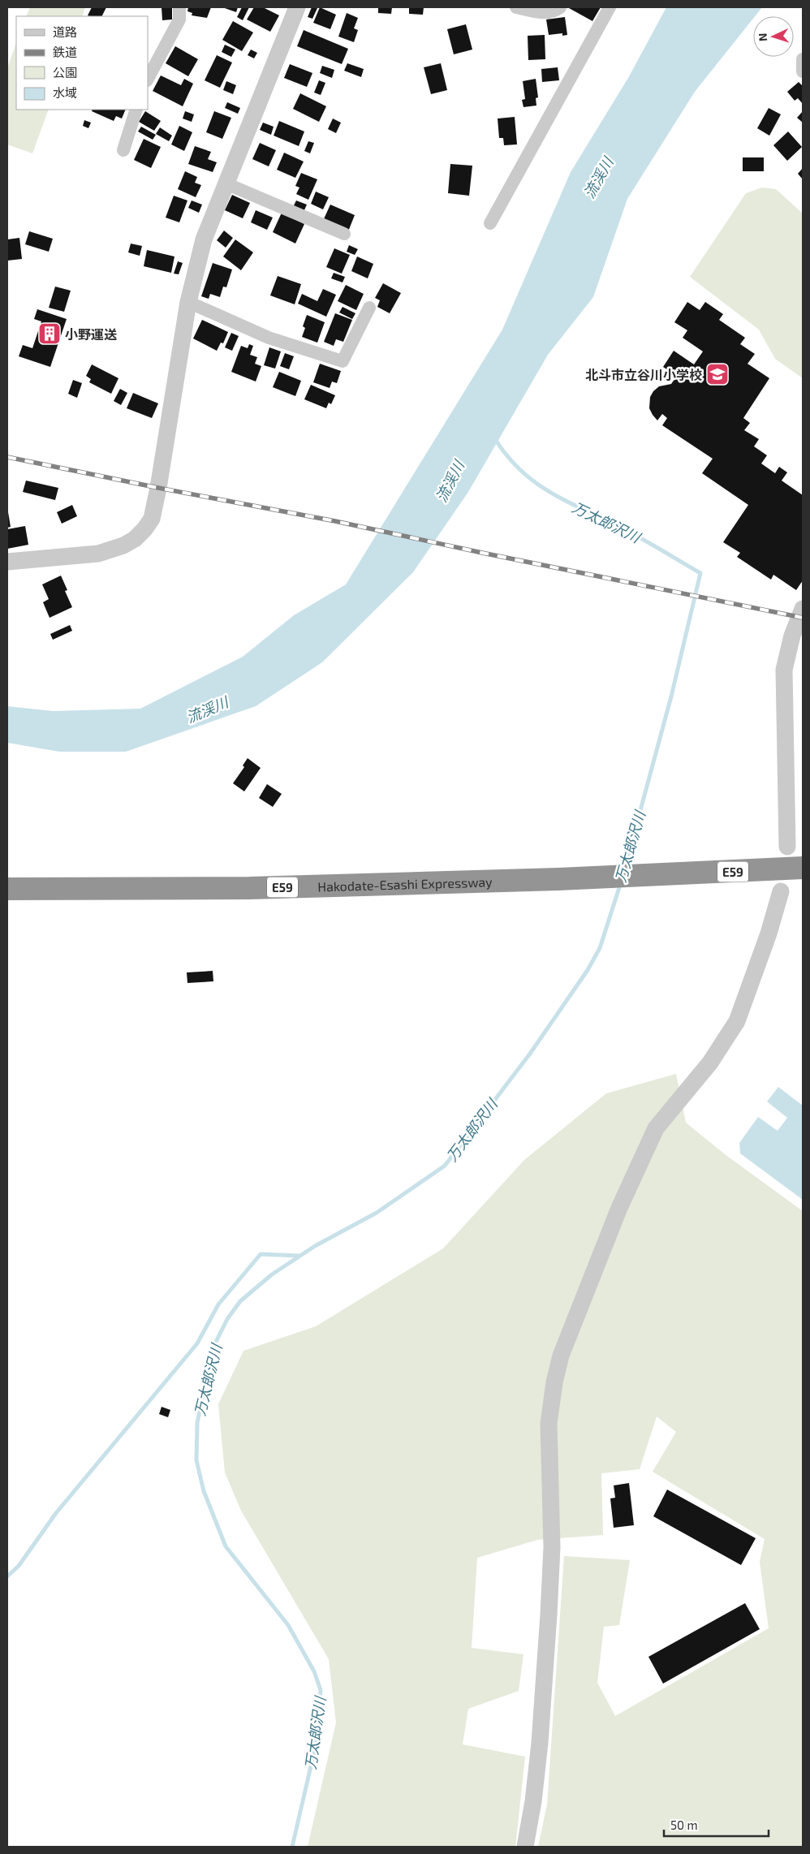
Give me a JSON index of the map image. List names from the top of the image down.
{
  "streets": {
    "highway": ["E59", "Hakodate-Esashi Expressway"]
  },
  "water": ["流渓川", "万太郎沢川"],
  "places": {
    "building": ["小野運送"],
    "school or university": ["北斗市立谷川小学校"]
  },
  "legend": [
    "道路",
    "鉄道",
    "公園",
    "水域"
  ],
  "scale_bar": "50 m",
  "north": "left"
}
